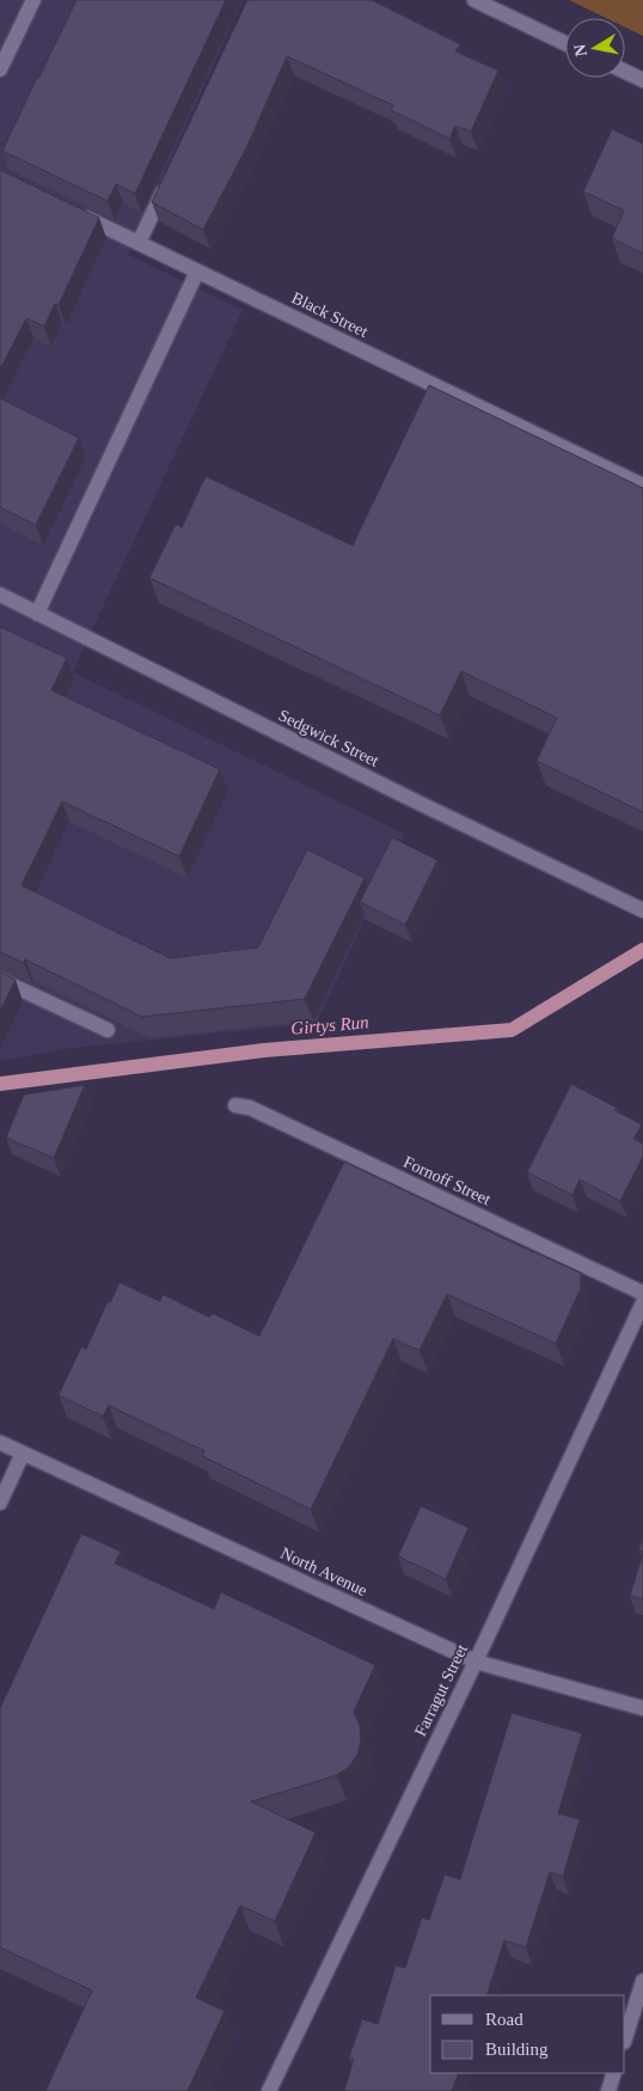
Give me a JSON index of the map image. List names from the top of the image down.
{
  "streets": {
    "street": [
      "Black Street",
      "Sedgwick Street",
      "Fornoff Street",
      "North Avenue",
      "Farragut Street"
    ]
  },
  "crossings": [
    ["North Avenue", "Farragut Street"]
  ],
  "water": ["Girtys Run"],
  "legend": ["Road", "Building"],
  "north": "left"
}
